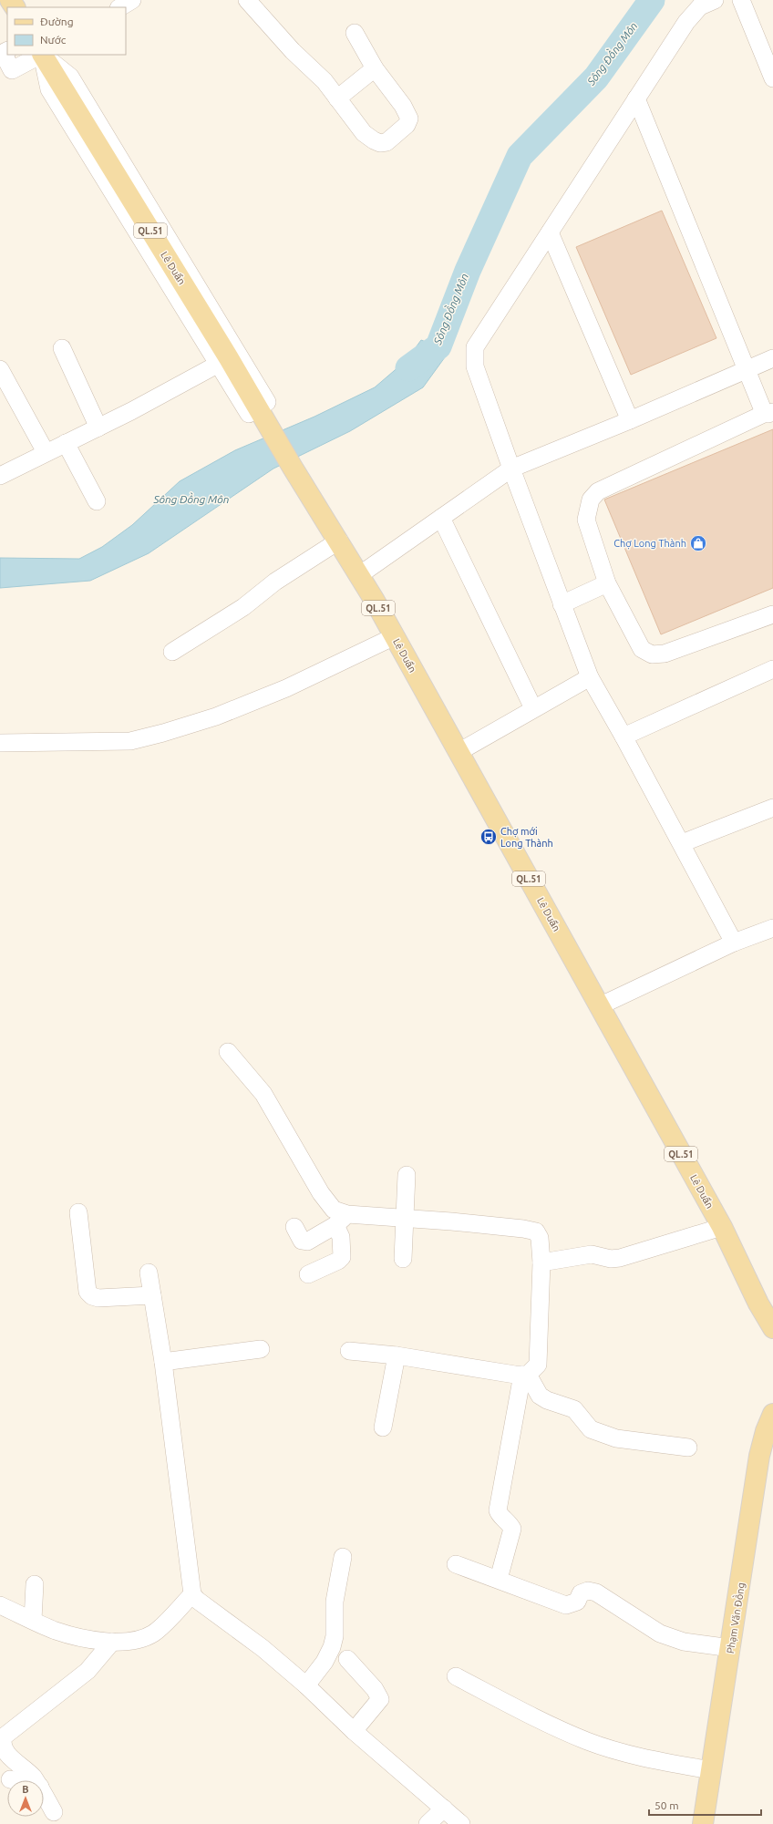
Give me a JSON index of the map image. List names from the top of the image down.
{
  "streets": {
    "main road": ["QL.51", "Lê Duẩn", "Phạm Văn Đồng"]
  },
  "water": ["Sông Đồng Môn"],
  "places": {
    "shop": ["Chợ Long Thành"],
    "bus stop": ["Chợ mới Long Thành"]
  },
  "legend": ["Đường", "Nước"],
  "scale_bar": "50 m",
  "north": "top"
}
